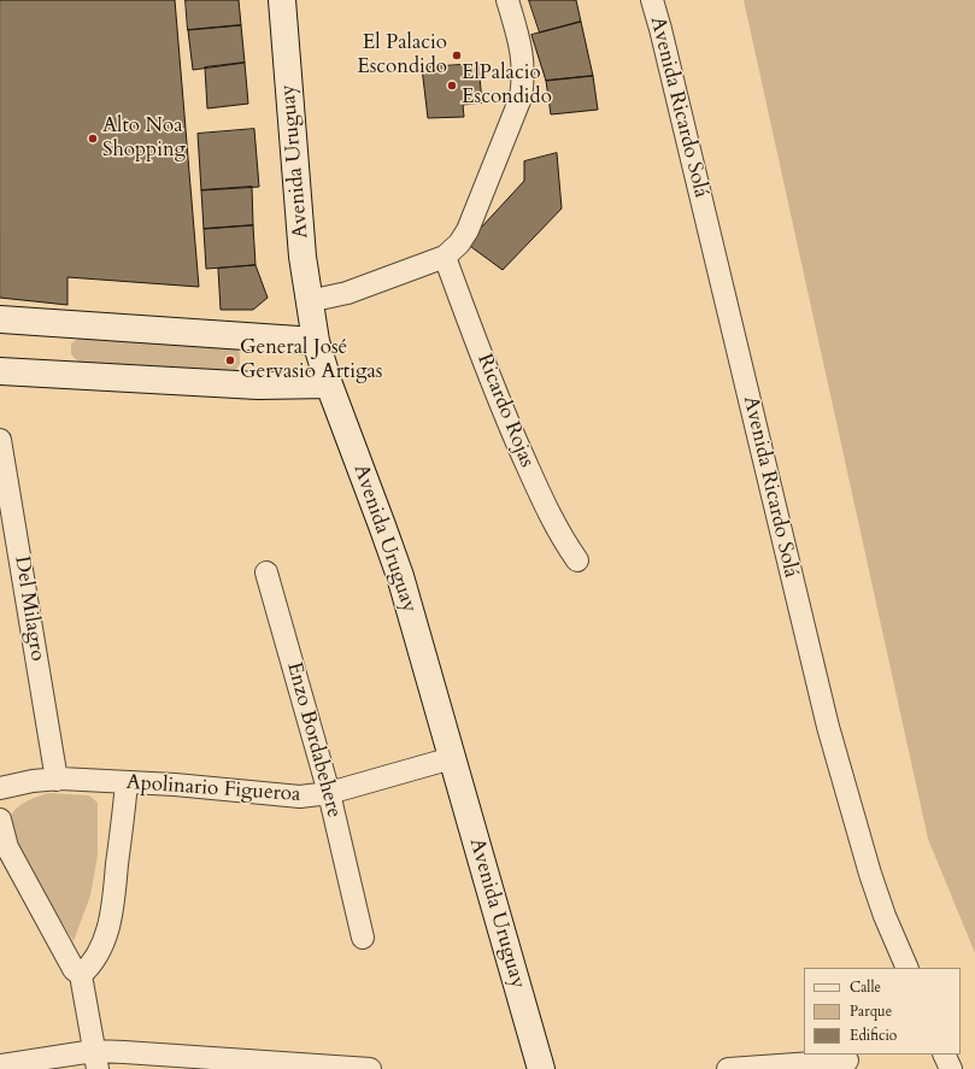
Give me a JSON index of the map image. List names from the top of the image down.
{
  "streets": {
    "street": [
      "Avenida Ricardo Solá",
      "Avenida Uruguay",
      "Ricardo Rojas",
      "Del Milagro",
      "Enzo Bordabehere",
      "Apolinario Figueroa"
    ]
  },
  "crossings": [
    ["Avenida Uruguay", "Apolinario Figueroa"],
    ["Del Milagro", "Apolinario Figueroa"],
    ["Enzo Bordabehere", "Apolinario Figueroa"]
  ],
  "places": [
    "El Palacio Escondido",
    "ElPalacio Escondido",
    "Alto Noa Shopping",
    "General José Gervasio Artigas"
  ],
  "legend": ["Calle", "Parque", "Edificio"]
}
